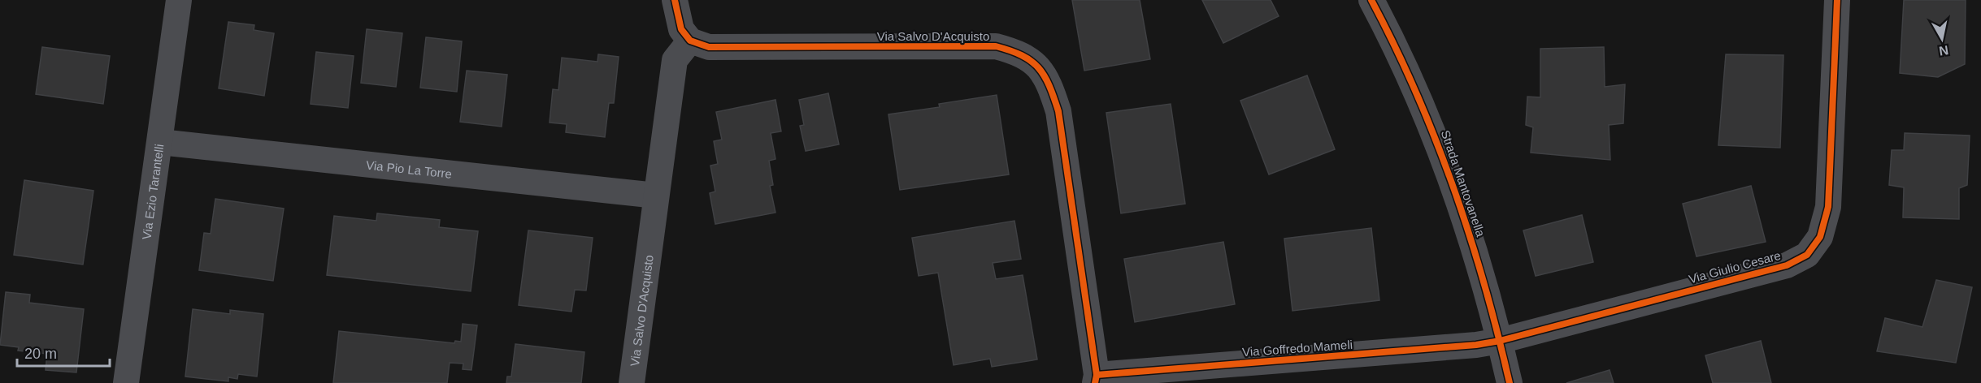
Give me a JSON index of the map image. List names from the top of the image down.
{
  "streets": {
    "street": [
      "Via Salvo D'Acquisto",
      "Via Pio La Torre",
      "Strada Mantovanella",
      "Via Ezio Tarantelli",
      "Via Giulio Cesare",
      "Via Goffredo Mameli"
    ]
  },
  "crossings": [
    ["Via Salvo D'Acquisto", "Via Pio La Torre"],
    ["Via Salvo D'Acquisto", "Via Goffredo Mameli"],
    ["Via Pio La Torre", "Via Ezio Tarantelli"],
    ["Strada Mantovanella", "Via Giulio Cesare"],
    ["Strada Mantovanella", "Via Goffredo Mameli"],
    ["Via Giulio Cesare", "Via Goffredo Mameli"]
  ],
  "scale_bar": "20 m",
  "north": "bottom"
}
